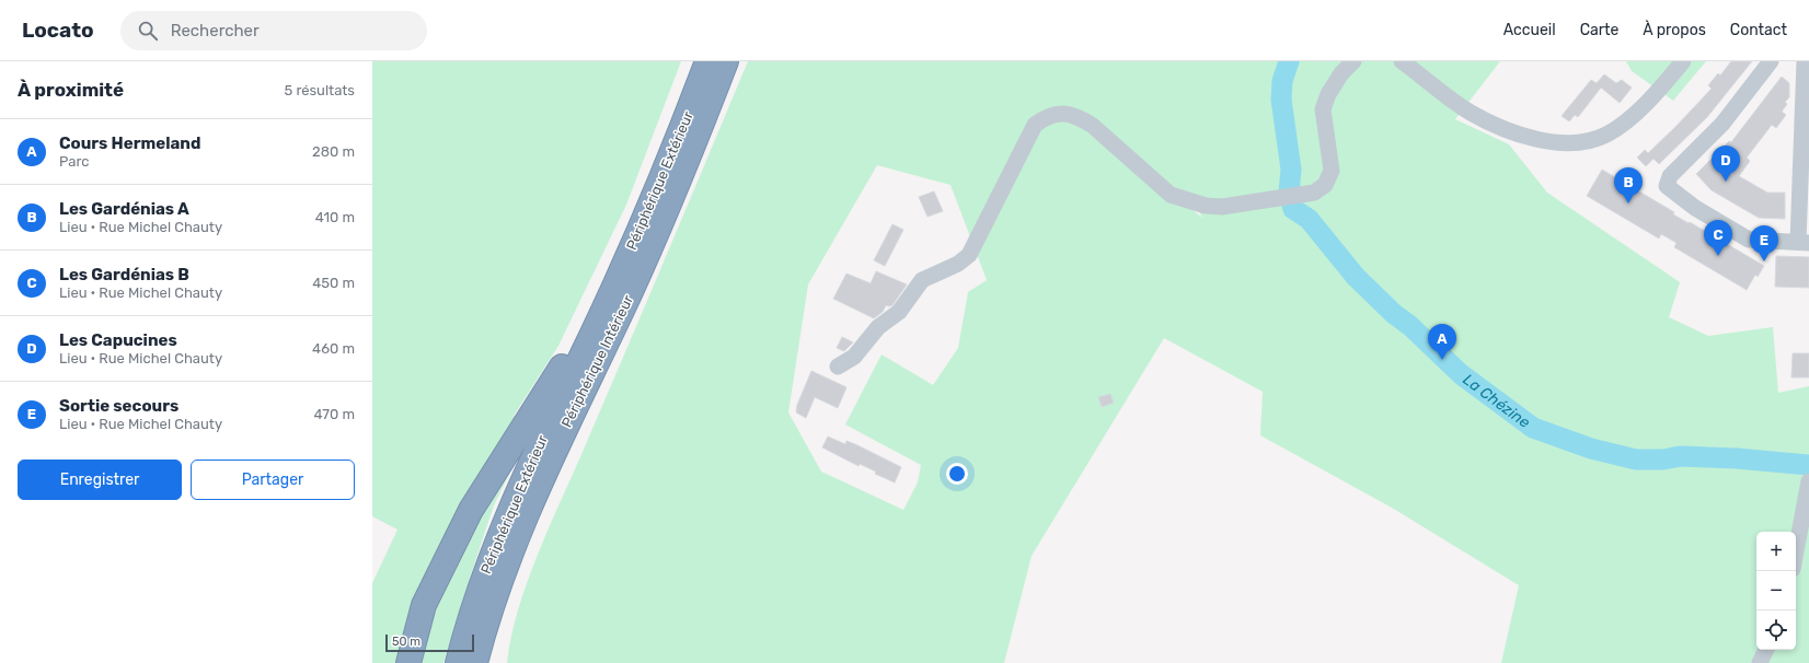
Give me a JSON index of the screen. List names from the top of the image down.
{
  "streets": {
    "highway": ["Périphérique Extérieur", "Périphérique Intérieur"]
  },
  "water": ["La Chézine"],
  "scale_bar": "50 m",
  "page": {
    "header": "Locato",
    "search": "Rechercher",
    "nav": [
      "Accueil",
      "Carte",
      "À propos",
      "Contact"
    ],
    "heading": ["À proximité", "5 résultats"],
    "list": [
      {
        "mark": "A",
        "name": "Cours Hermeland",
        "note": "Parc",
        "value": "280 m"
      },
      {
        "mark": "B",
        "name": "Les Gardénias A",
        "note": "Lieu · Rue Michel Chauty",
        "value": "410 m"
      },
      {
        "mark": "C",
        "name": "Les Gardénias B",
        "note": "Lieu · Rue Michel Chauty",
        "value": "450 m"
      },
      {
        "mark": "D",
        "name": "Les Capucines",
        "note": "Lieu · Rue Michel Chauty",
        "value": "460 m"
      },
      {
        "mark": "E",
        "name": "Sortie secours",
        "note": "Lieu · Rue Michel Chauty",
        "value": "470 m"
      }
    ],
    "pins": [
      "D",
      "B",
      "C",
      "E",
      "A"
    ],
    "buttons": ["Enregistrer", "Partager"],
    "map_buttons": ["+", "−"],
    "scale": "50 m"
  }
}
